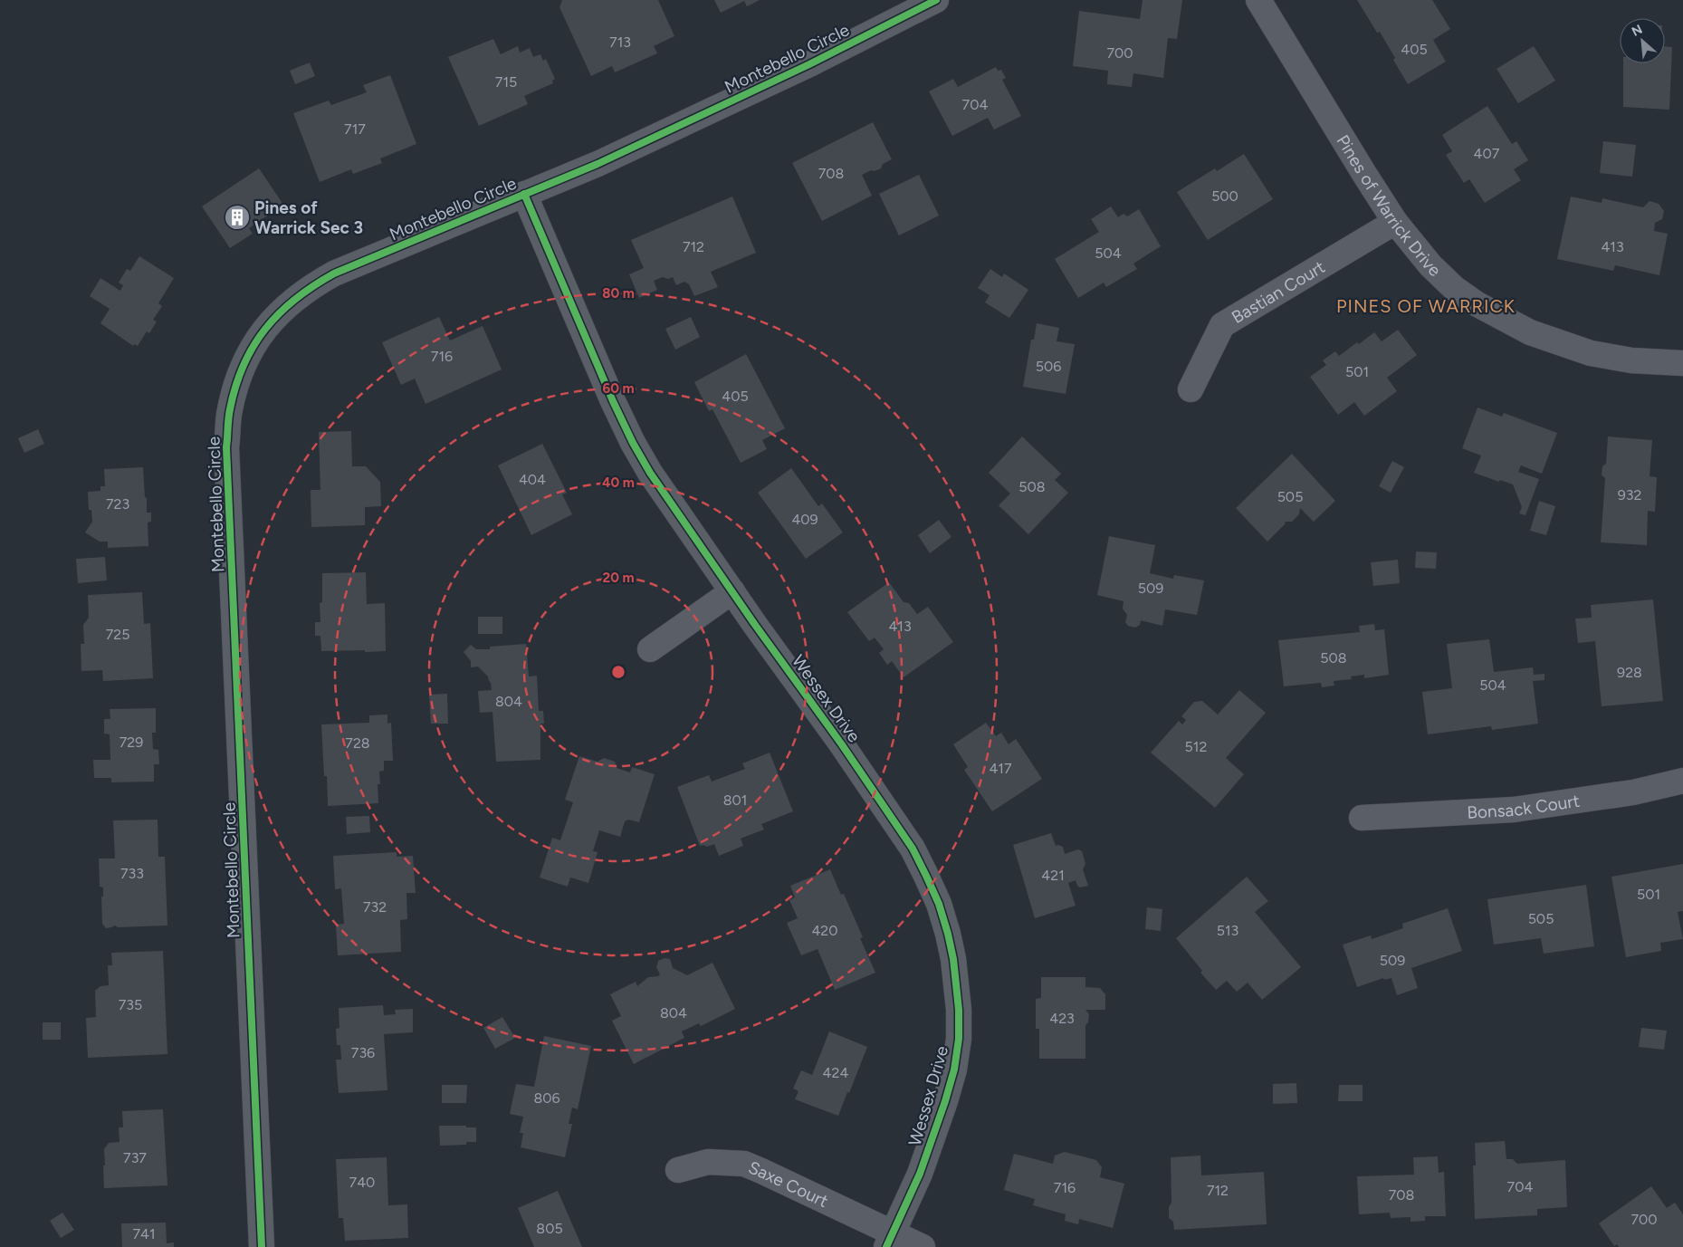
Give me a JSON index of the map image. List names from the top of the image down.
{
  "streets": {
    "street": [
      "Montebello Circle",
      "Pines of Warrick Drive",
      "Bastian Court",
      "Wessex Drive",
      "Bonsack Court",
      "Saxe Court"
    ]
  },
  "crossings": [
    ["Montebello Circle", "Wessex Drive"],
    ["Pines of Warrick Drive", "Bastian Court"],
    ["Wessex Drive", "Saxe Court"]
  ],
  "districts": ["PINES OF WARRICK"],
  "places": {
    "building": ["Pines of Warrick Sec 3"]
  },
  "house_numbers": [
    "713",
    "405",
    "700",
    "715",
    "704",
    "717",
    "407",
    "708",
    "500",
    "712",
    "413",
    "504",
    "716",
    "506",
    "501",
    "405",
    "404",
    "508",
    "932",
    "505",
    "723",
    "409",
    "509",
    "413",
    "725",
    "508",
    "928",
    "504",
    "804",
    "729",
    "728",
    "512",
    "417",
    "801",
    "733",
    "421",
    "501",
    "732",
    "505",
    "420",
    "513",
    "509",
    "735",
    "804",
    "423",
    "736",
    "424",
    "806",
    "737",
    "740",
    "704",
    "716",
    "712",
    "708",
    "700",
    "805",
    "741"
  ],
  "north": "top left",
  "rings": [
    "80 m",
    "60 m",
    "40 m",
    "20 m"
  ]
}
